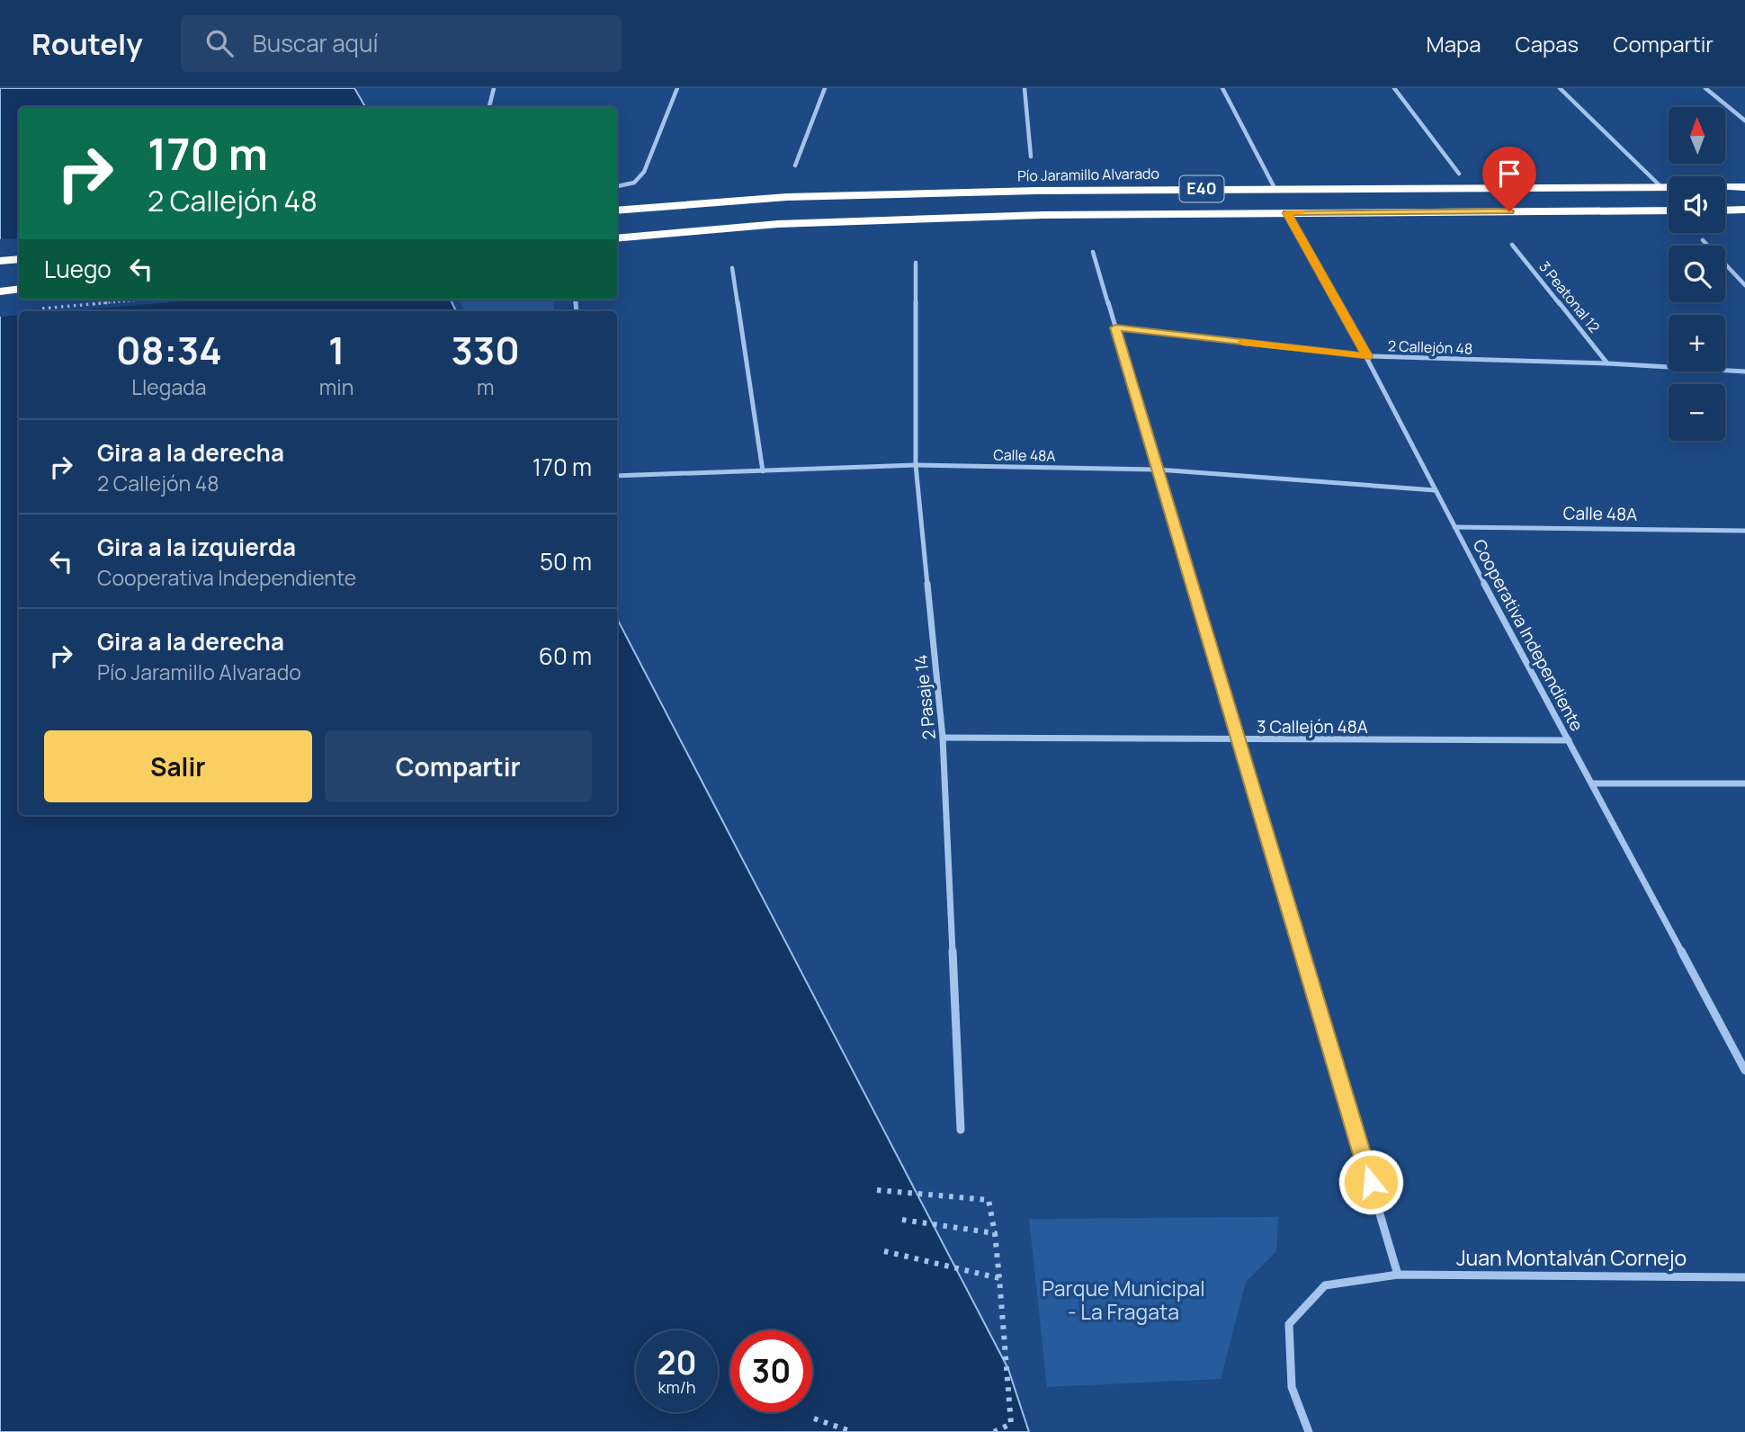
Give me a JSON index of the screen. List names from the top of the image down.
{
  "streets": {
    "highway": ["Pío Jaramillo Alvarado", "E40"],
    "street": [
      "3 Peatonal 12",
      "2 Callejón 48",
      "Calle 48A",
      "Cooperativa Independiente",
      "2 Pasaje 14",
      "3 Callejón 48A",
      "Juan Montalván Cornejo"
    ]
  },
  "crossings": [
    ["E40", "Cooperativa Independiente"],
    ["3 Peatonal 12", "2 Callejón 48"],
    ["2 Callejón 48", "Cooperativa Independiente"],
    ["Calle 48A", "Cooperativa Independiente"],
    ["Calle 48A", "2 Pasaje 14"],
    ["Cooperativa Independiente", "3 Callejón 48A"],
    ["2 Pasaje 14", "3 Callejón 48A"]
  ],
  "parks": ["Parque Municipal - La Fragata"],
  "north": "top",
  "page": {
    "header": "Routely",
    "search": "Buscar aquí",
    "nav": ["Mapa", "Capas", "Compartir"],
    "map_buttons": ["+", "−"],
    "turn": ["170 m", "2 Callejón 48"],
    "then": "Luego",
    "eta": [
      "08:34",
      "Llegada",
      "1",
      "min",
      "330",
      "m"
    ],
    "list": [
      {
        "name": "Gira a la derecha",
        "note": "2 Callejón 48",
        "value": "170 m"
      },
      {
        "name": "Gira a la izquierda",
        "note": "Cooperativa Independiente",
        "value": "50 m"
      },
      {
        "name": "Gira a la derecha",
        "note": "Pío Jaramillo Alvarado",
        "value": "60 m"
      }
    ],
    "buttons": ["Salir", "Compartir"],
    "speed": "20 km/h",
    "limit": "30"
  }
}
